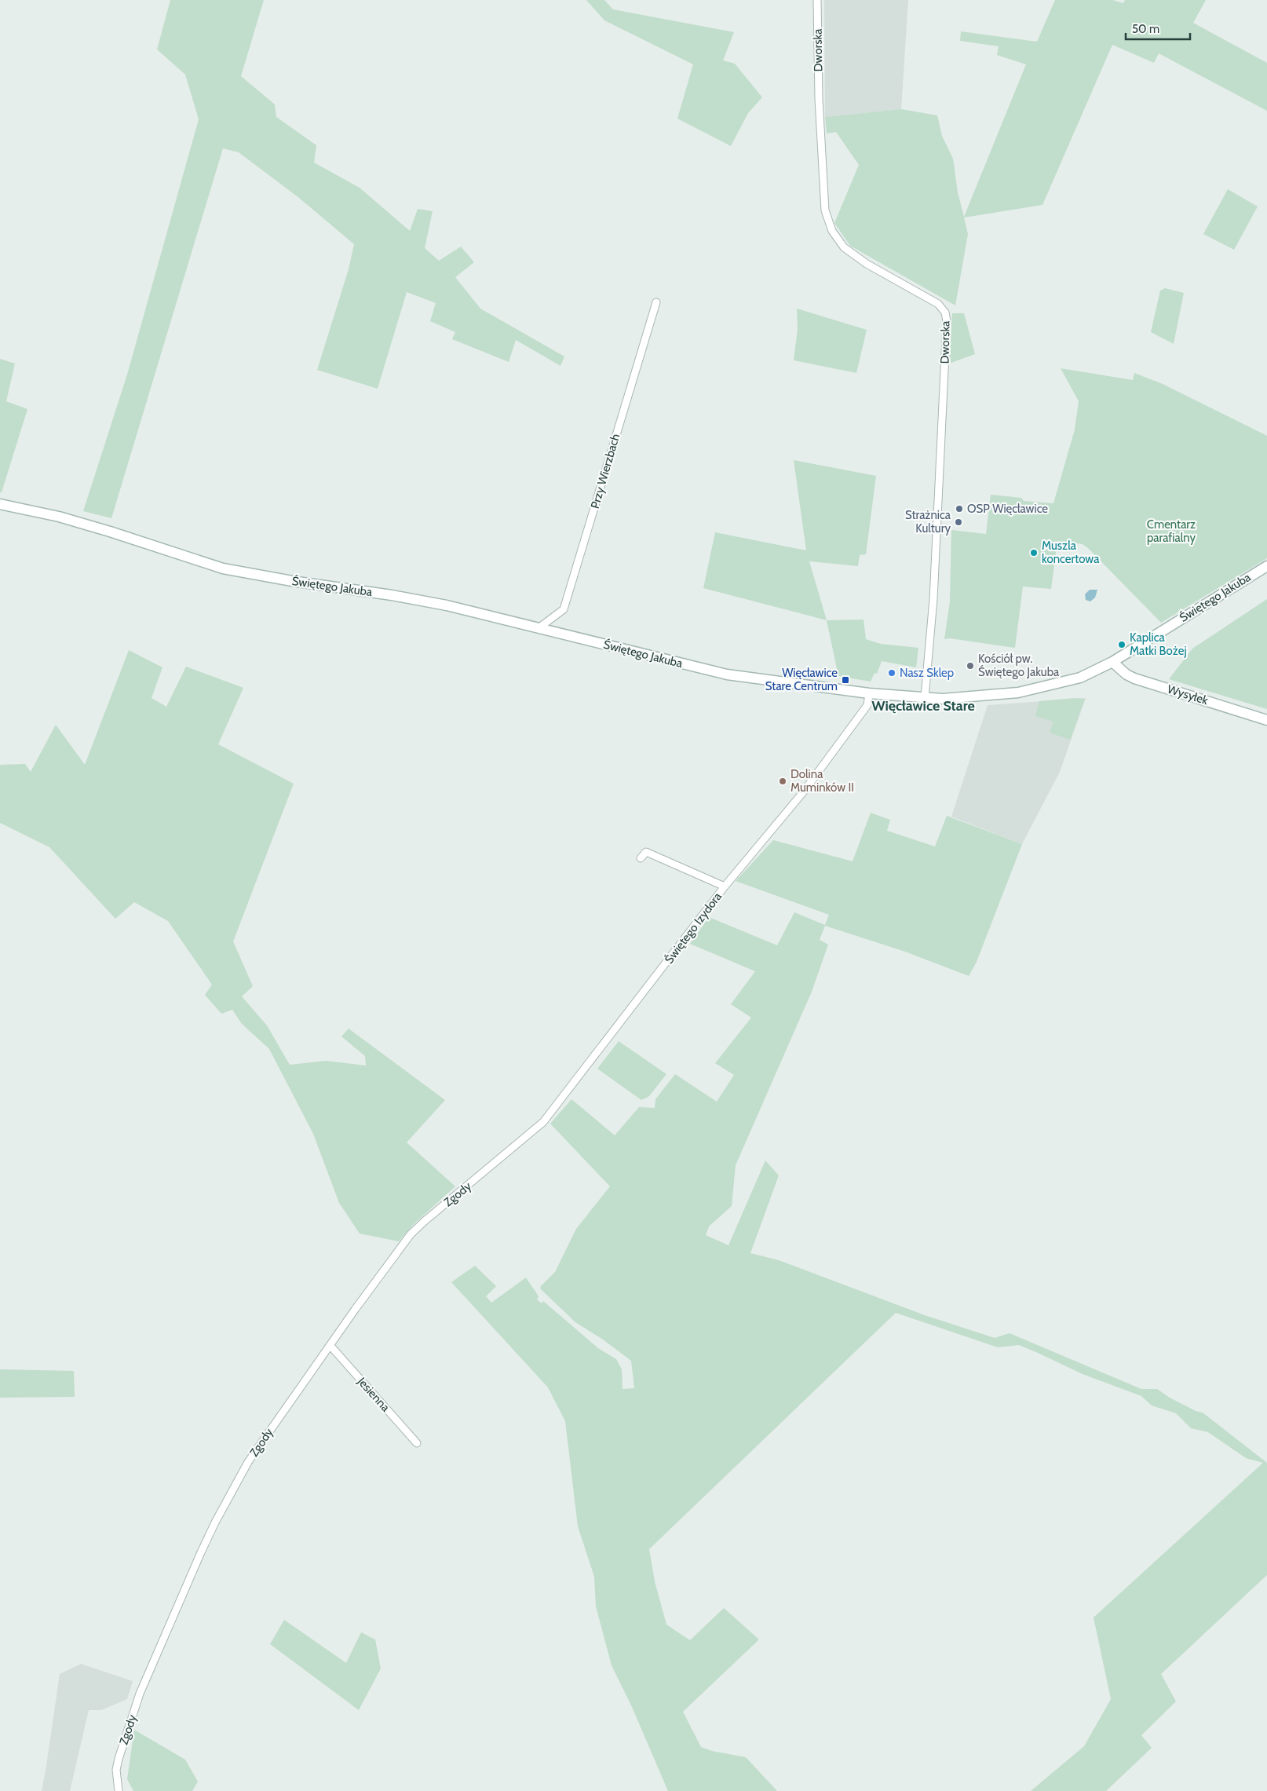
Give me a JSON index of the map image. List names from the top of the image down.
{
  "streets": {
    "street": [
      "Dworska",
      "Przy Wierzbach",
      "Świętego Jakuba",
      "Wysyłek",
      "Świętego Izydora",
      "Zgody",
      "Jesienna"
    ]
  },
  "crossings": [
    ["Dworska", "Świętego Jakuba"],
    ["Przy Wierzbach", "Świętego Jakuba"],
    ["Świętego Jakuba", "Wysyłek"],
    ["Świętego Jakuba", "Świętego Izydora"],
    ["Świętego Izydora", "Zgody"],
    ["Zgody", "Jesienna"]
  ],
  "districts": ["Więcławice Stare"],
  "parks": ["Cmentarz parafialny"],
  "places": {
    "other": [
      "OSP Więcławice",
      "Strażnica Kultury",
      "Muszla koncertowa",
      "Kaplica Matki Bożej",
      "Kościół pw. Świętego Jakuba",
      "Nasz Sklep",
      "Dolina Muminków II"
    ],
    "transit": ["Więcławice Stare Centrum"]
  },
  "scale_bar": "50 m"
}
